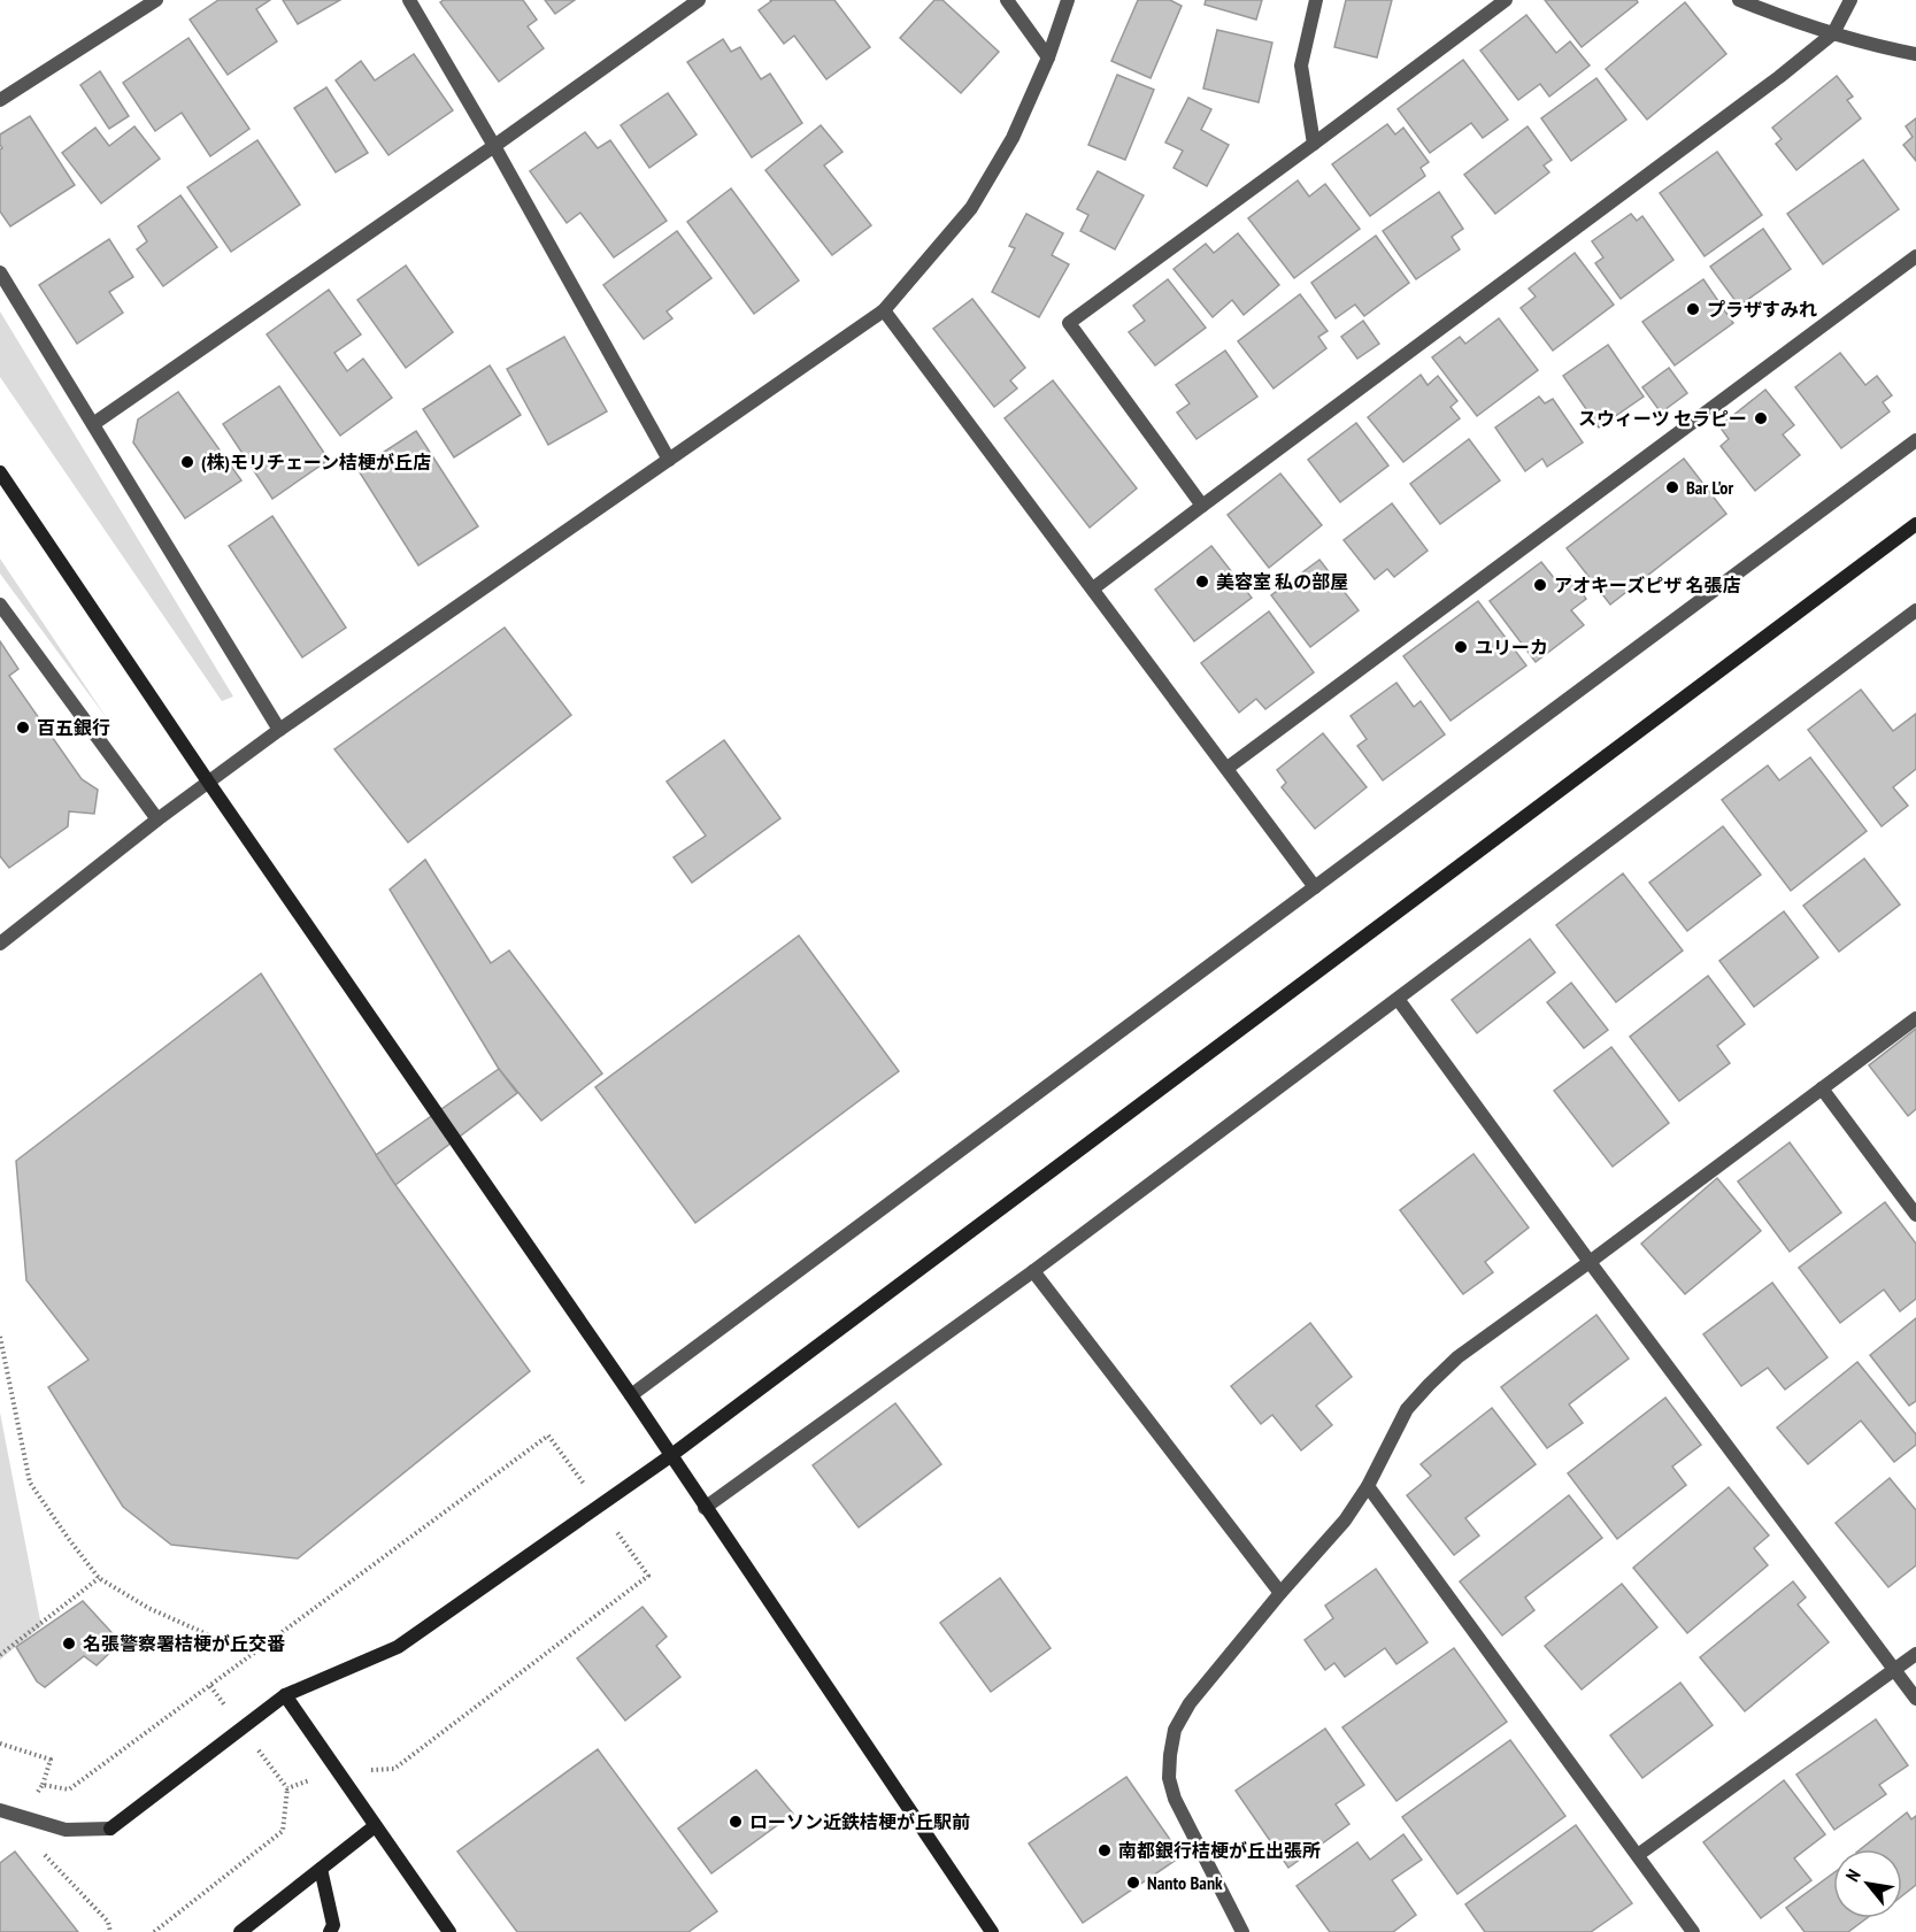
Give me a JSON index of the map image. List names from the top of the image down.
{
  "places": [
    "プラザすみれ",
    "スウィーツ セラピー",
    "(株)モリチェーン桔梗が丘店",
    "Bar L'or",
    "美容室 私の部屋",
    "アオキーズピザ 名張店",
    "ユリーカ",
    "百五銀行",
    "名張警察署桔梗が丘交番",
    "ローソン近鉄桔梗が丘駅前",
    "南都銀行桔梗が丘出張所",
    "Nanto Bank"
  ],
  "north": "top left"
}
